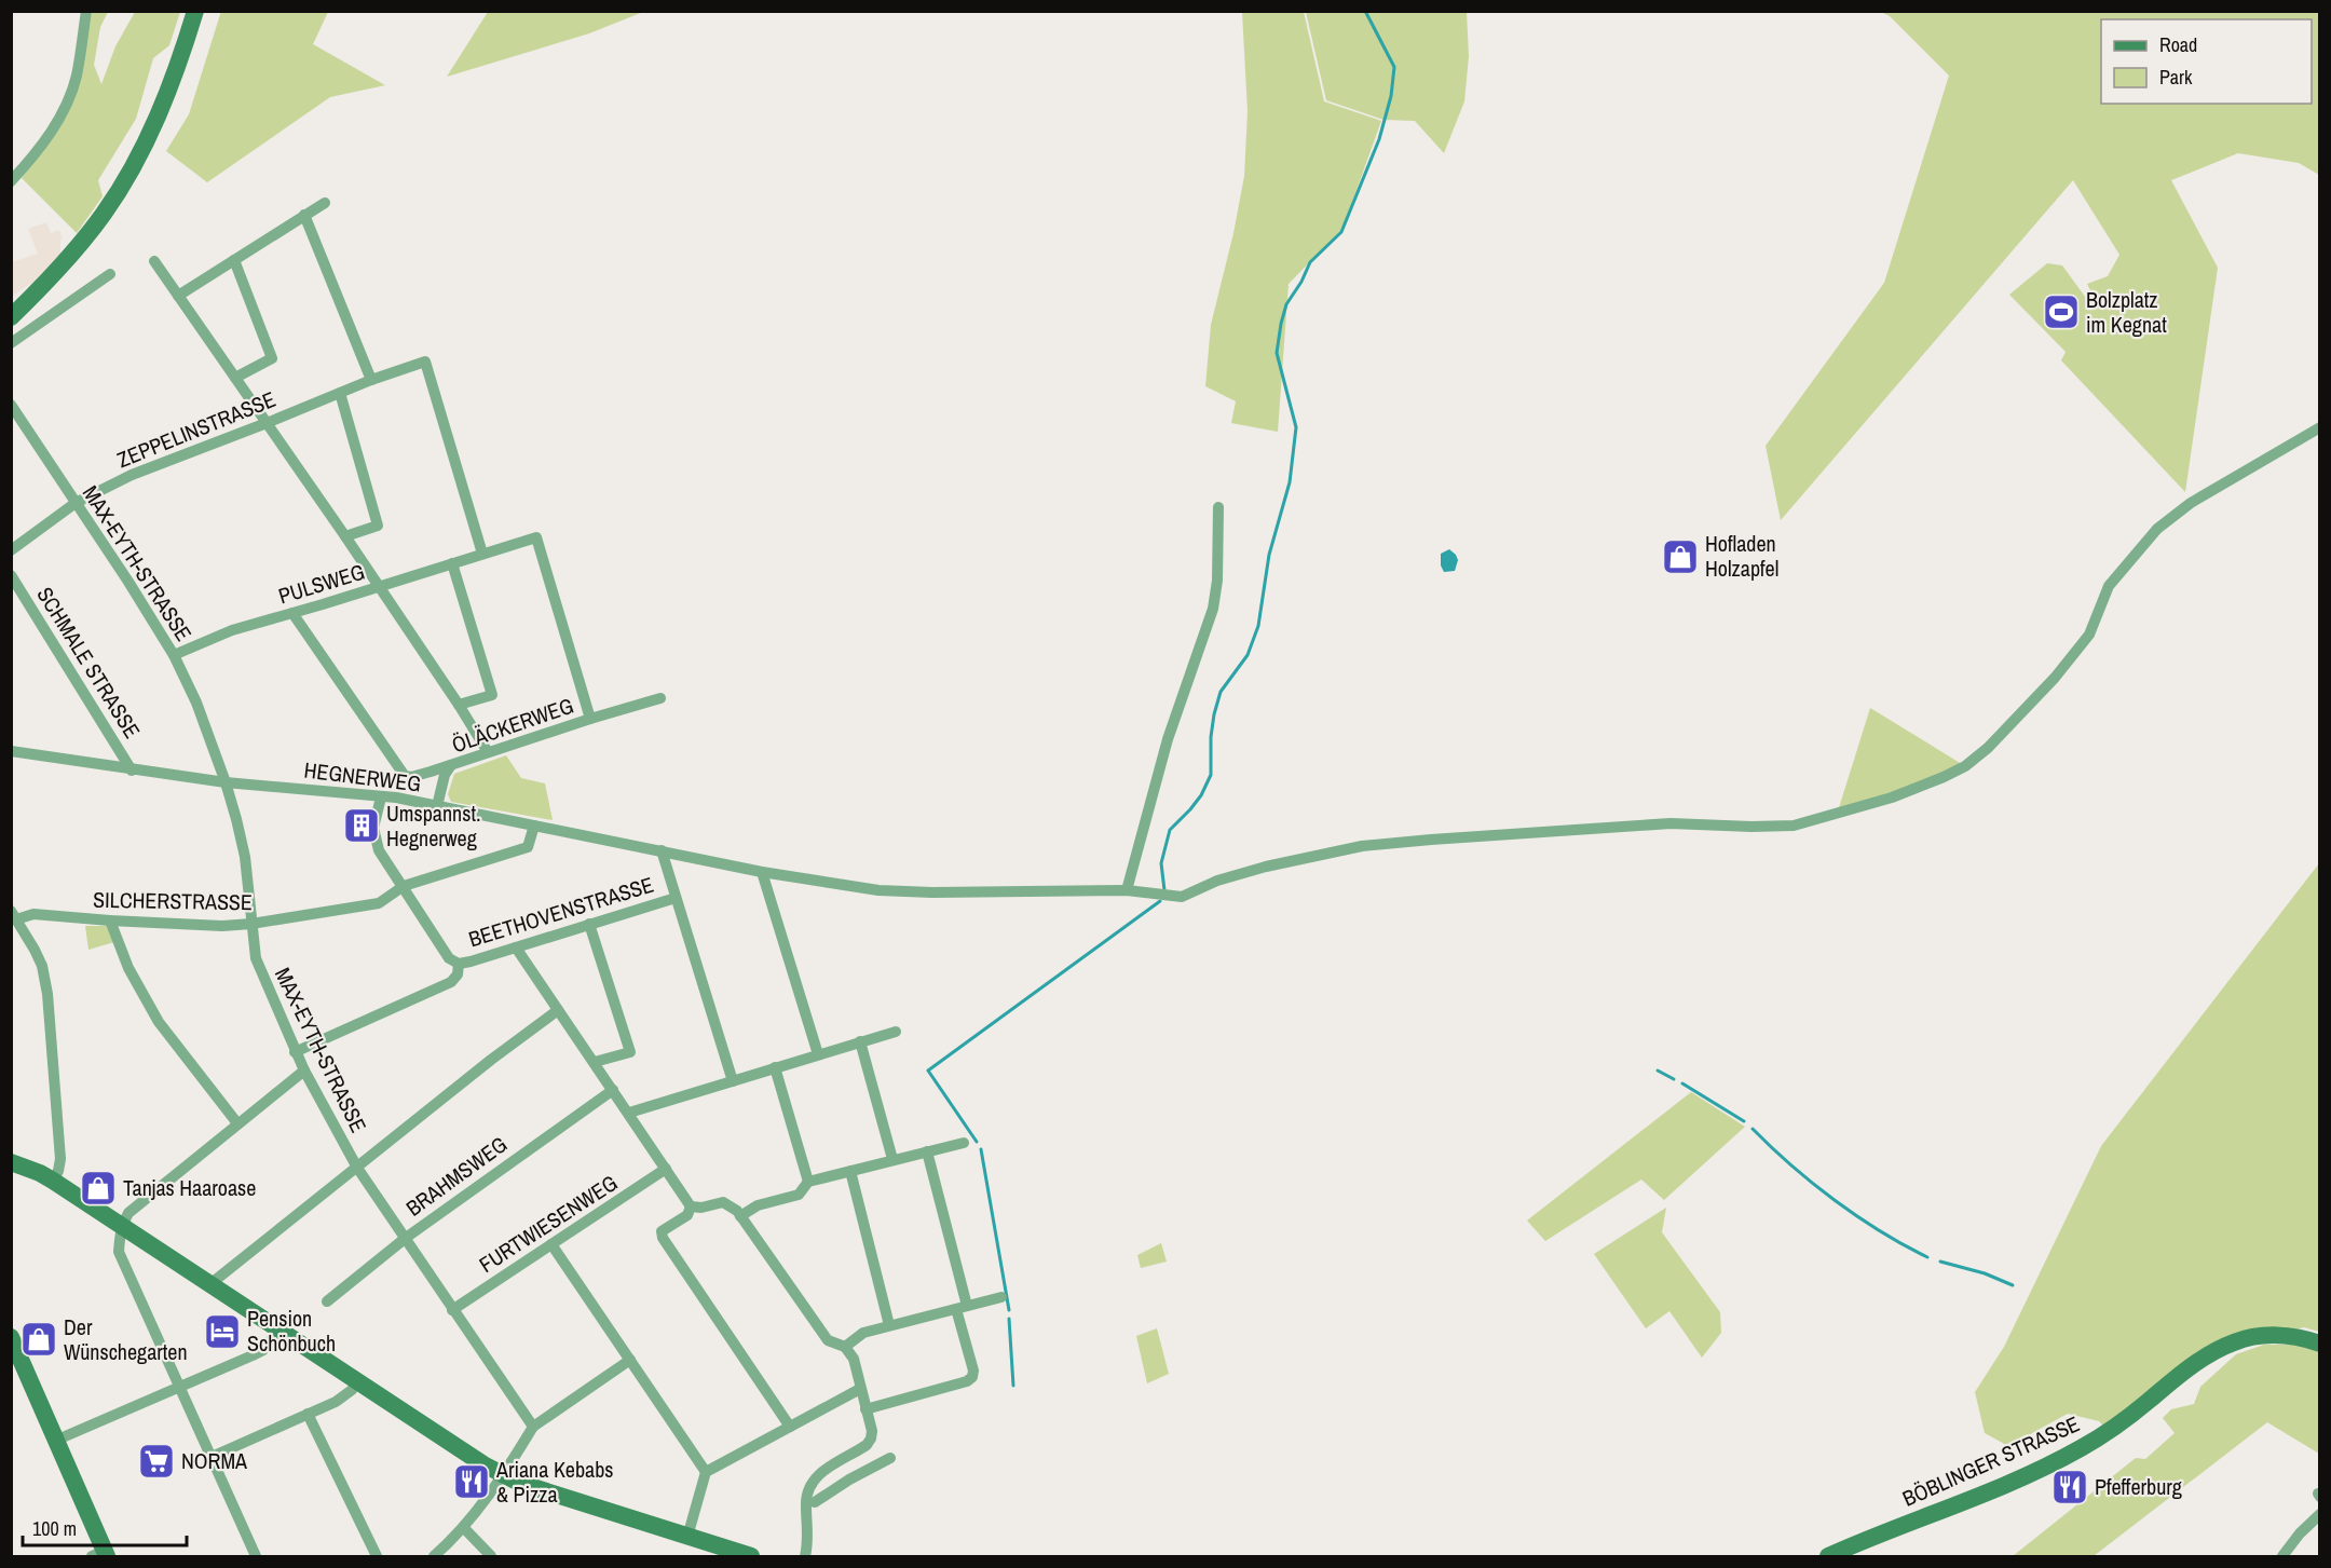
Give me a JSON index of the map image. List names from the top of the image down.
{
  "streets": {
    "main road": ["BÖBLINGER STRASSE"],
    "street": [
      "ZEPPELINSTRASSE",
      "MAX-EYTH-STRASSE",
      "PULSWEG",
      "SCHMALE STRASSE",
      "ÖLÄCKERWEG",
      "HEGNERWEG",
      "SILCHERSTRASSE",
      "BEETHOVENSTRASSE",
      "BRAHMSWEG",
      "FURTWIESENWEG"
    ]
  },
  "crossings": [
    ["ZEPPELINSTRASSE", "MAX-EYTH-STRASSE"],
    ["ZEPPELINSTRASSE", "PULSWEG"],
    ["MAX-EYTH-STRASSE", "PULSWEG"],
    ["MAX-EYTH-STRASSE", "HEGNERWEG"],
    ["MAX-EYTH-STRASSE", "SILCHERSTRASSE"],
    ["MAX-EYTH-STRASSE", "BRAHMSWEG"],
    ["MAX-EYTH-STRASSE", "FURTWIESENWEG"],
    ["PULSWEG", "ÖLÄCKERWEG"],
    ["SCHMALE STRASSE", "HEGNERWEG"],
    ["ÖLÄCKERWEG", "HEGNERWEG"],
    ["HEGNERWEG", "SILCHERSTRASSE"],
    ["HEGNERWEG", "BEETHOVENSTRASSE"],
    ["SILCHERSTRASSE", "BEETHOVENSTRASSE"]
  ],
  "places": {
    "sports": ["Bolzplatz im Kegnat"],
    "shop": ["Hofladen Holzapfel", "Tanjas Haaroase", "Der Wünschegarten"],
    "building": ["Umspannst. Hegnerweg"],
    "hotel": ["Pension Schönbuch"],
    "supermarket": ["NORMA"],
    "restaurant": ["Ariana Kebabs & Pizza", "Pfefferburg"]
  },
  "legend": ["Road", "Park"],
  "scale_bar": "100 m"
}
